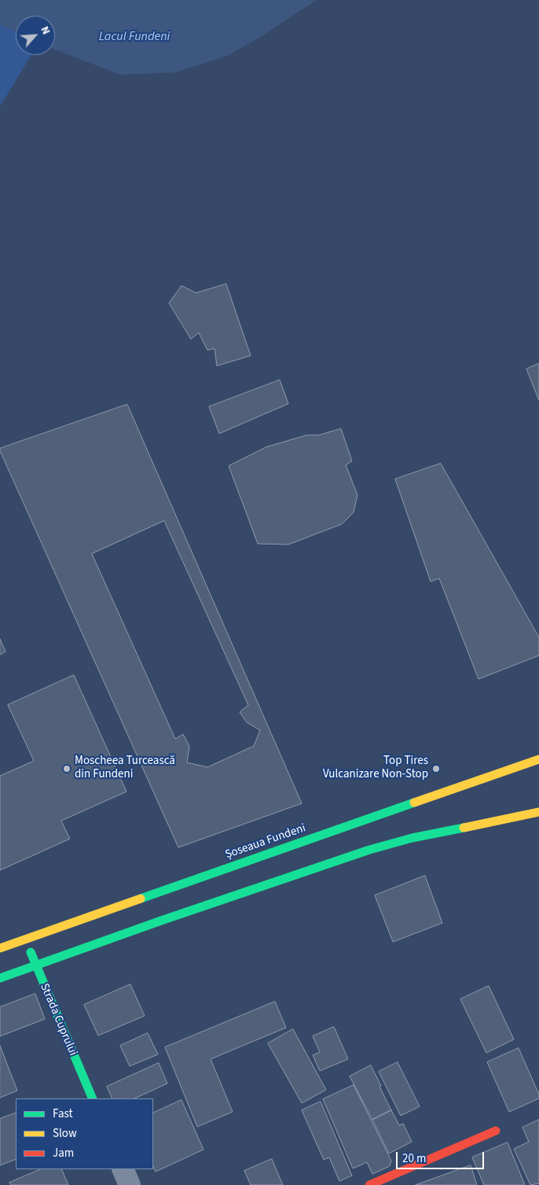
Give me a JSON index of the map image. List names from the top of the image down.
{
  "streets": {
    "main road": ["Șoseaua Fundeni", "Strada Cuprului"]
  },
  "crossings": [
    ["Șoseaua Fundeni", "Strada Cuprului"]
  ],
  "water": ["Lacul Fundeni"],
  "places": ["Moscheea Turcească din Fundeni", "Top Tires Vulcanizare Non-Stop"],
  "legend": ["Fast", "Slow", "Jam"],
  "scale_bar": "20 m",
  "north": "top right"
}
